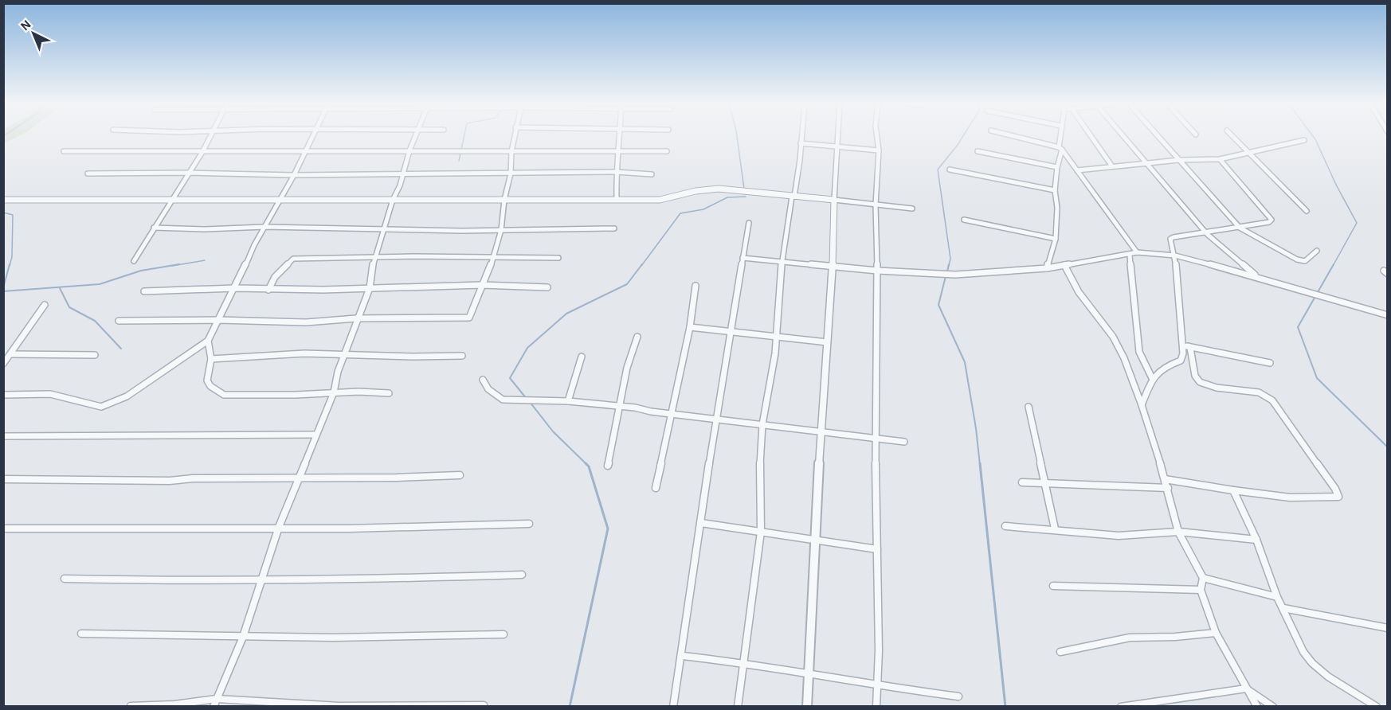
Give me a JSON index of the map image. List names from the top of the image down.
{
  "north": "top left"
}
